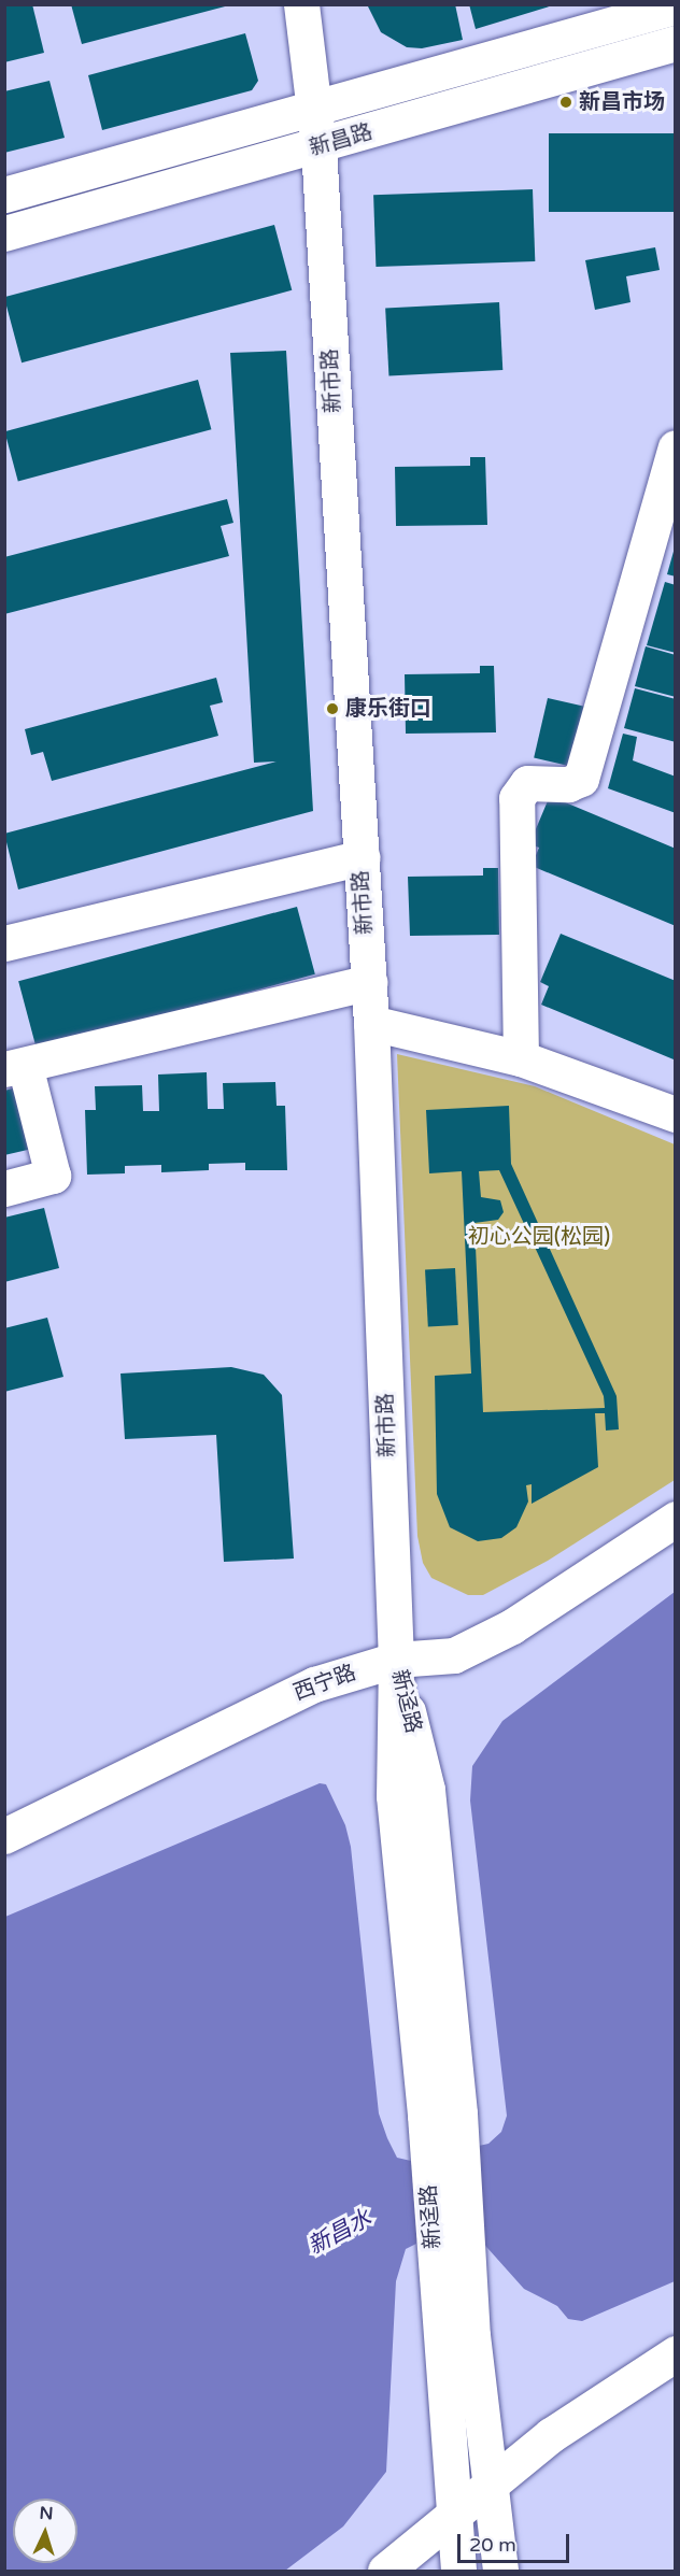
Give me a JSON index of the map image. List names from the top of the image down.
{
  "streets": {
    "street": [
      "新昌路",
      "新市路",
      "西宁路",
      "新迳路"
    ]
  },
  "crossings": [
    ["新昌路", "新市路"],
    ["新市路", "西宁路"],
    ["新市路", "新迳路"],
    ["西宁路", "新迳路"]
  ],
  "water": ["新昌水"],
  "parks": ["初心公园(松园)"],
  "places": ["新昌市场", "康乐街口"],
  "scale_bar": "20 m",
  "north": "top"
}
